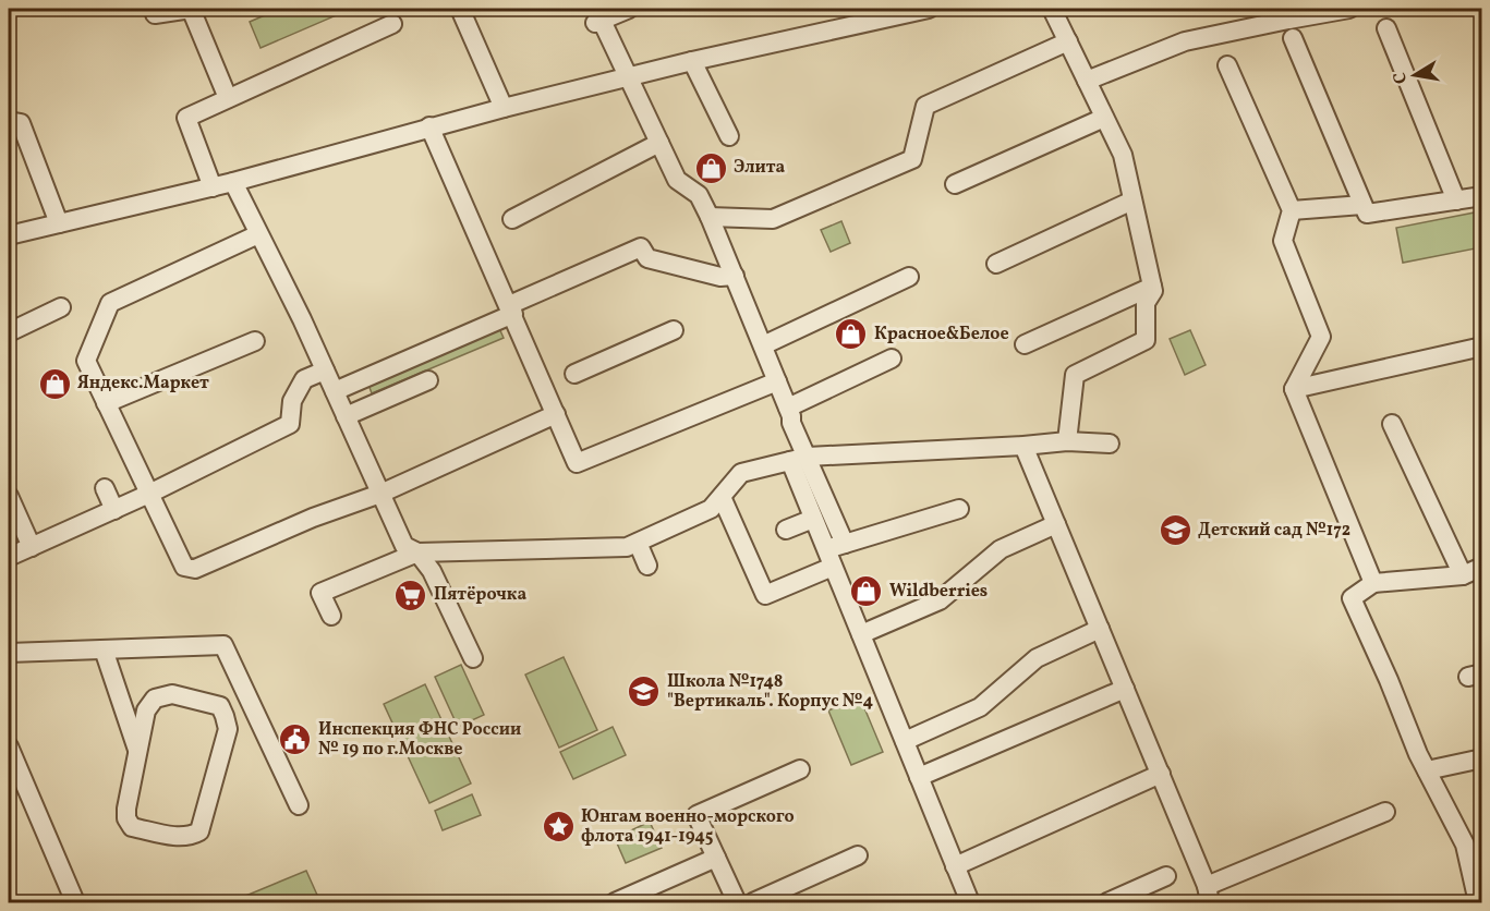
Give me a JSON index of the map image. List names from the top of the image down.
{
  "places": {
    "shop": [
      "Элита",
      "Красное&Белое",
      "Яндекс.Маркет",
      "Wildberries"
    ],
    "school or university": ["Детский сад №172", "Школа №1748 \"Вертикаль\". Корпус №4"],
    "supermarket": ["Пятёрочка"],
    "public building": ["Инспекция ФНС России № 19 по г.Москве"],
    "place": ["Юнгам военно-морского флота 1941-1945"]
  },
  "north": "left"
}
